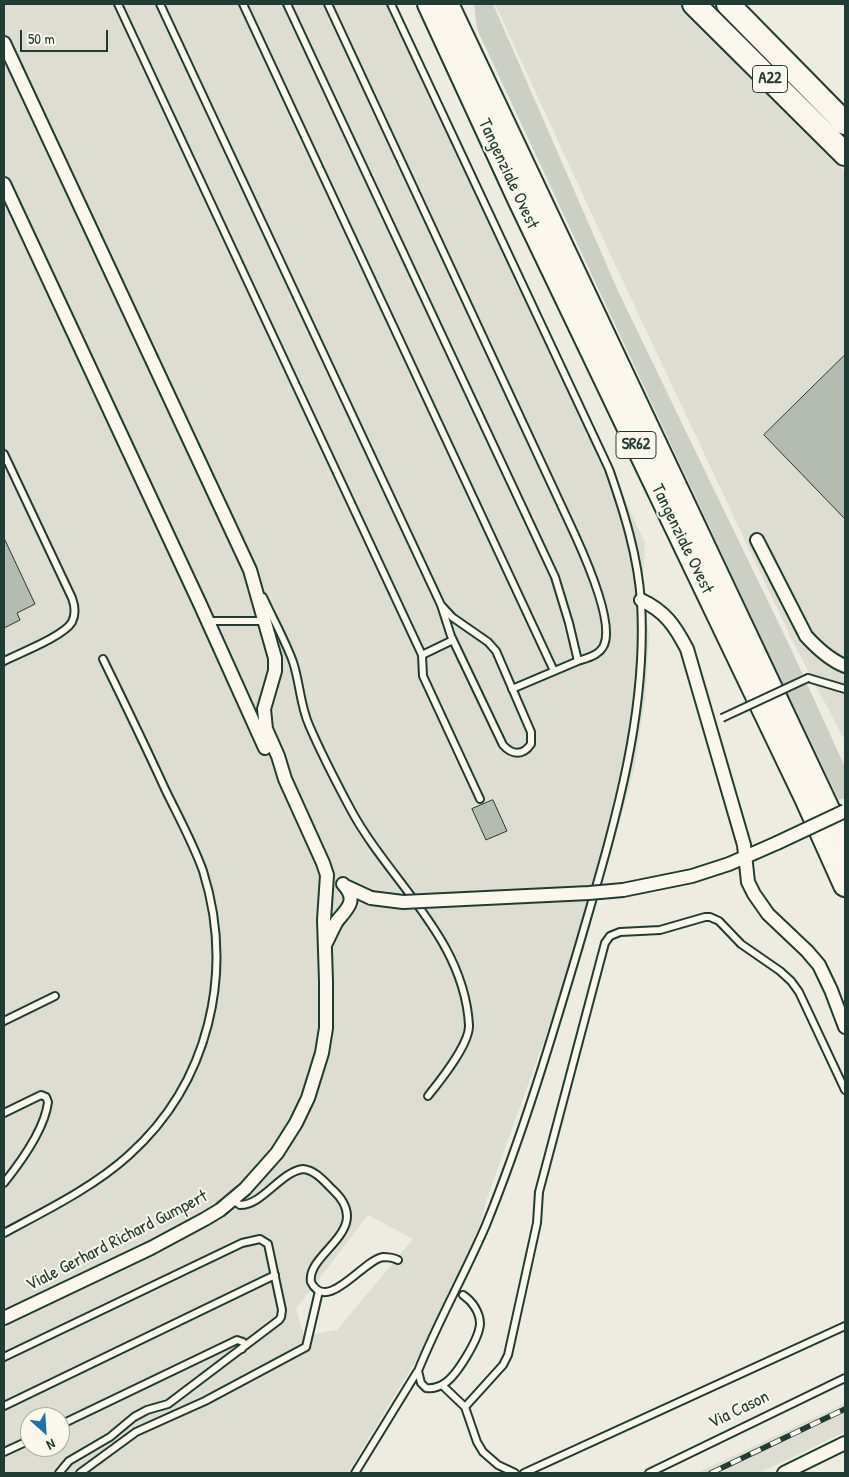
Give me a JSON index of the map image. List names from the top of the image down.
{
  "streets": {
    "highway": ["A22", "Tangenziale Ovest", "SR62"],
    "street": ["Viale Gerhard Richard Gumpert"],
    "lane": ["Via Cason"]
  },
  "crossings": [
    ["Tangenziale Ovest", "SR62"]
  ],
  "scale_bar": "50 m",
  "north": "bottom right"
}
